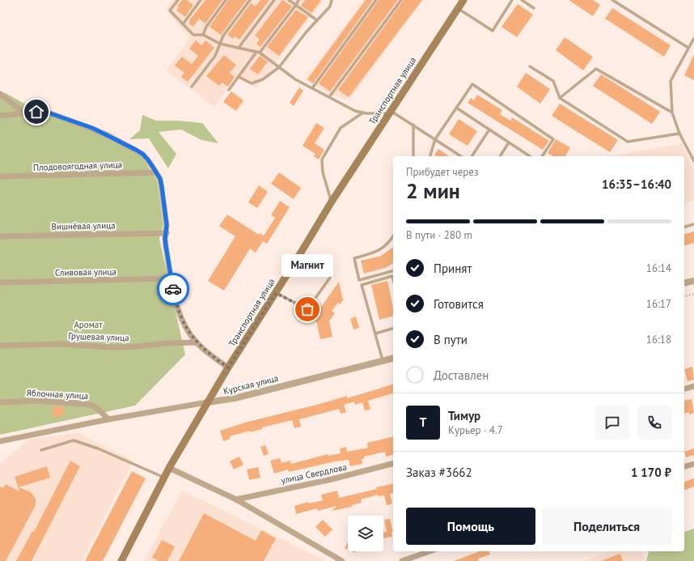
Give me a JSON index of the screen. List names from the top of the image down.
{
  "streets": {
    "main road": ["Транспортная улица"],
    "street": [
      "Плодовоягодная улица",
      "Вишнёвая улица",
      "Сливовая улица",
      "Грушевая улица",
      "Курская улица",
      "Яблочная улица",
      "улица Свердлова"
    ]
  },
  "crossings": [
    ["Транспортная улица", "Курская улица"],
    ["Курская улица", "Яблочная улица"]
  ],
  "parks": ["Аромат"],
  "places": ["Магнит"],
  "page": {
    "heading": ["2 мин", "Прибудет через", "16:35–16:40"],
    "panel": [
      "Тимур",
      "Курьер · 4.7",
      "Заказ #3662",
      "1 170 ₽"
    ],
    "bar": "В пути · 280 m",
    "list": [
      ["Принят", "16:14"],
      ["Готовится", "16:17"],
      ["В пути", "16:18"],
      "Доставлен"
    ],
    "bubble": "Магнит",
    "round": "Т",
    "buttons": ["Помощь", "Поделиться"]
  }
}
